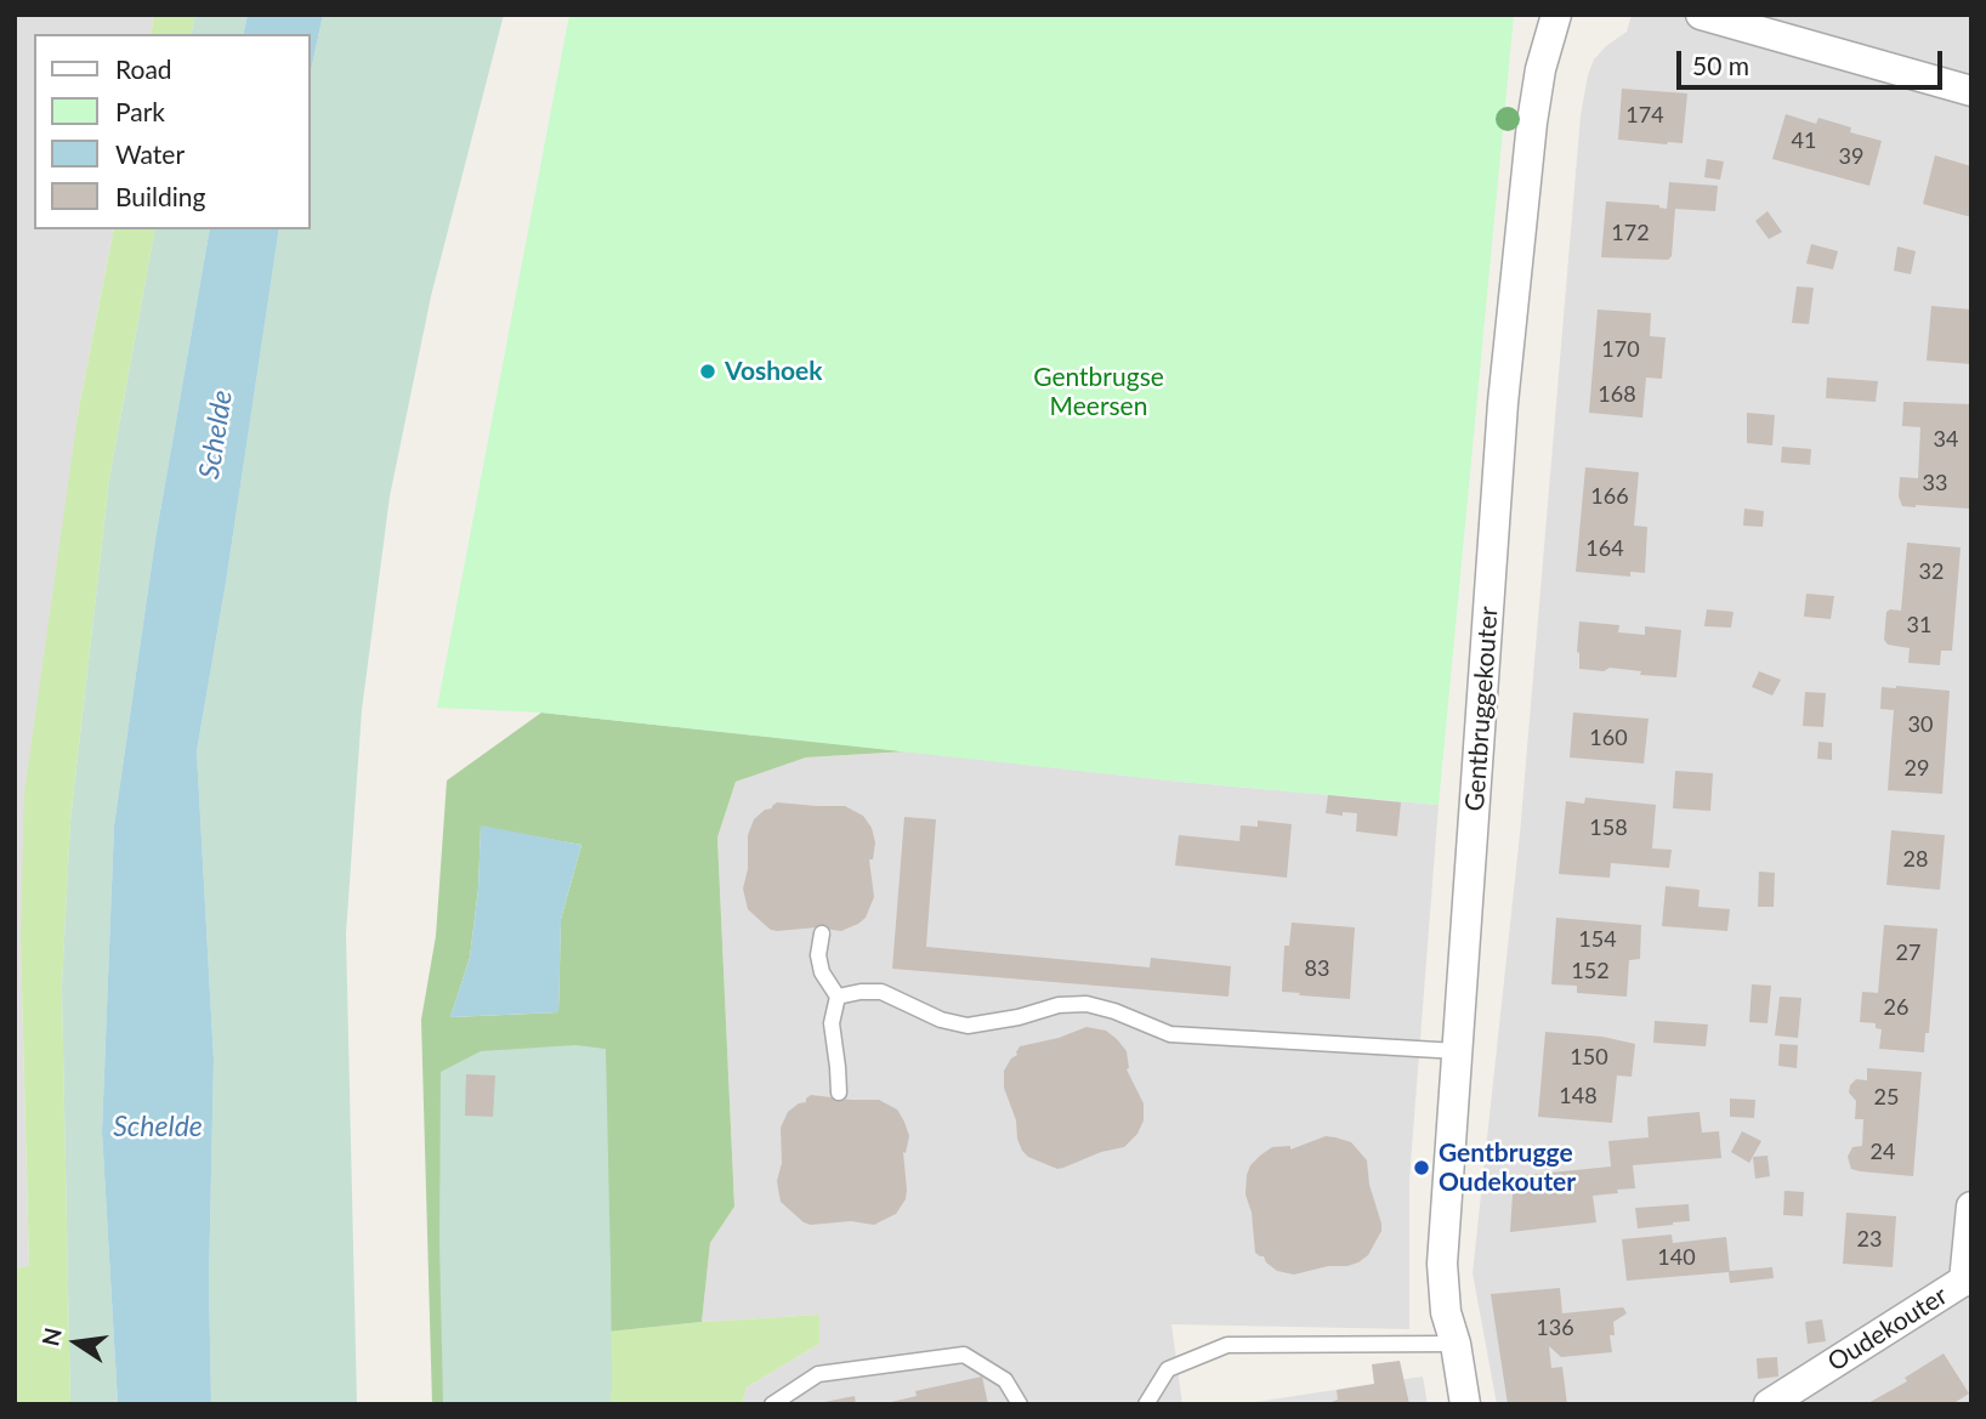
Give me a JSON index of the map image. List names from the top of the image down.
{
  "streets": {
    "street": ["Gentbruggekouter", "Oudekouter"]
  },
  "water": ["Schelde"],
  "parks": ["Gentbrugse Meersen"],
  "places": ["Voshoek", "Gentbrugge Oudekouter"],
  "house_numbers": [
    "174",
    "41",
    "39",
    "172",
    "170",
    "168",
    "34",
    "33",
    "166",
    "164",
    "32",
    "31",
    "30",
    "160",
    "29",
    "158",
    "28",
    "154",
    "27",
    "83",
    "152",
    "26",
    "150",
    "148",
    "25",
    "24",
    "23",
    "140",
    "136"
  ],
  "legend": [
    "Road",
    "Park",
    "Water",
    "Building"
  ],
  "scale_bar": "50 m",
  "north": "left"
}
